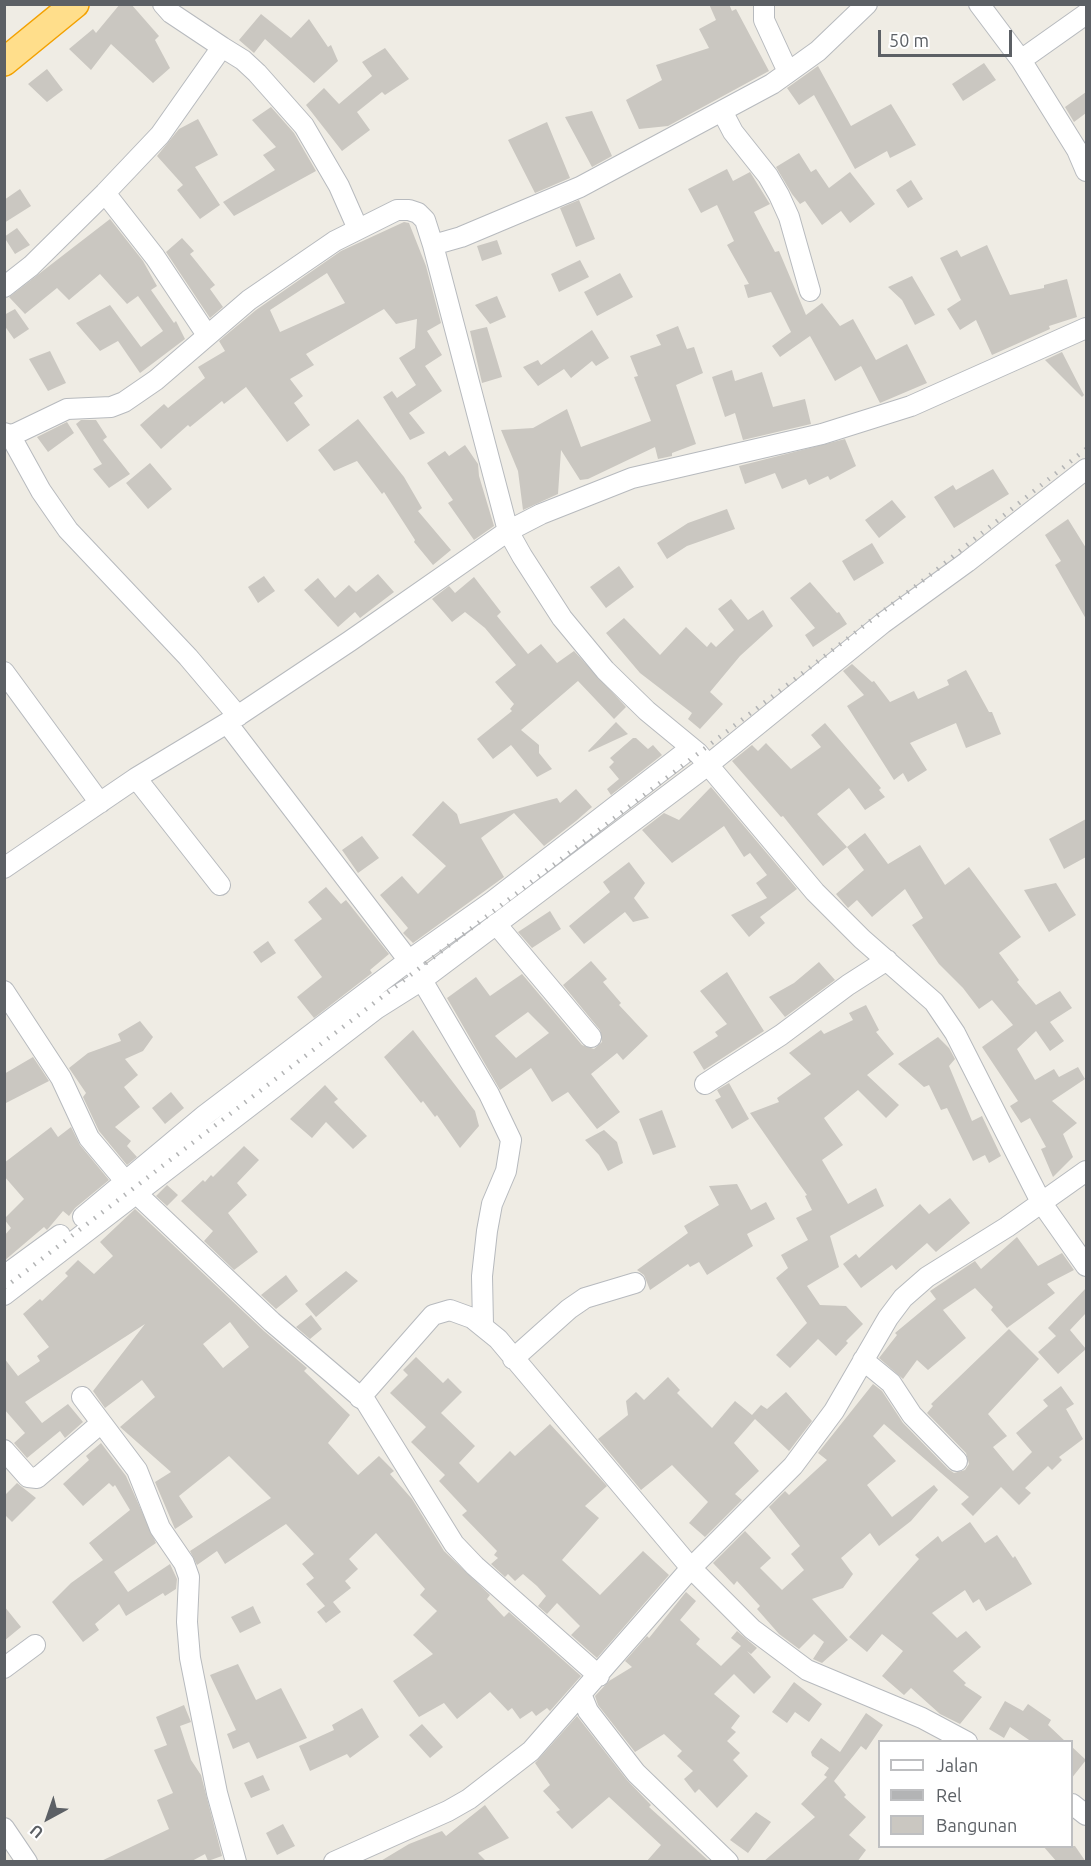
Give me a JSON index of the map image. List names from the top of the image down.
{
  "legend": ["Jalan", "Rel", "Bangunan"],
  "scale_bar": "50 m",
  "north": "bottom left"
}
